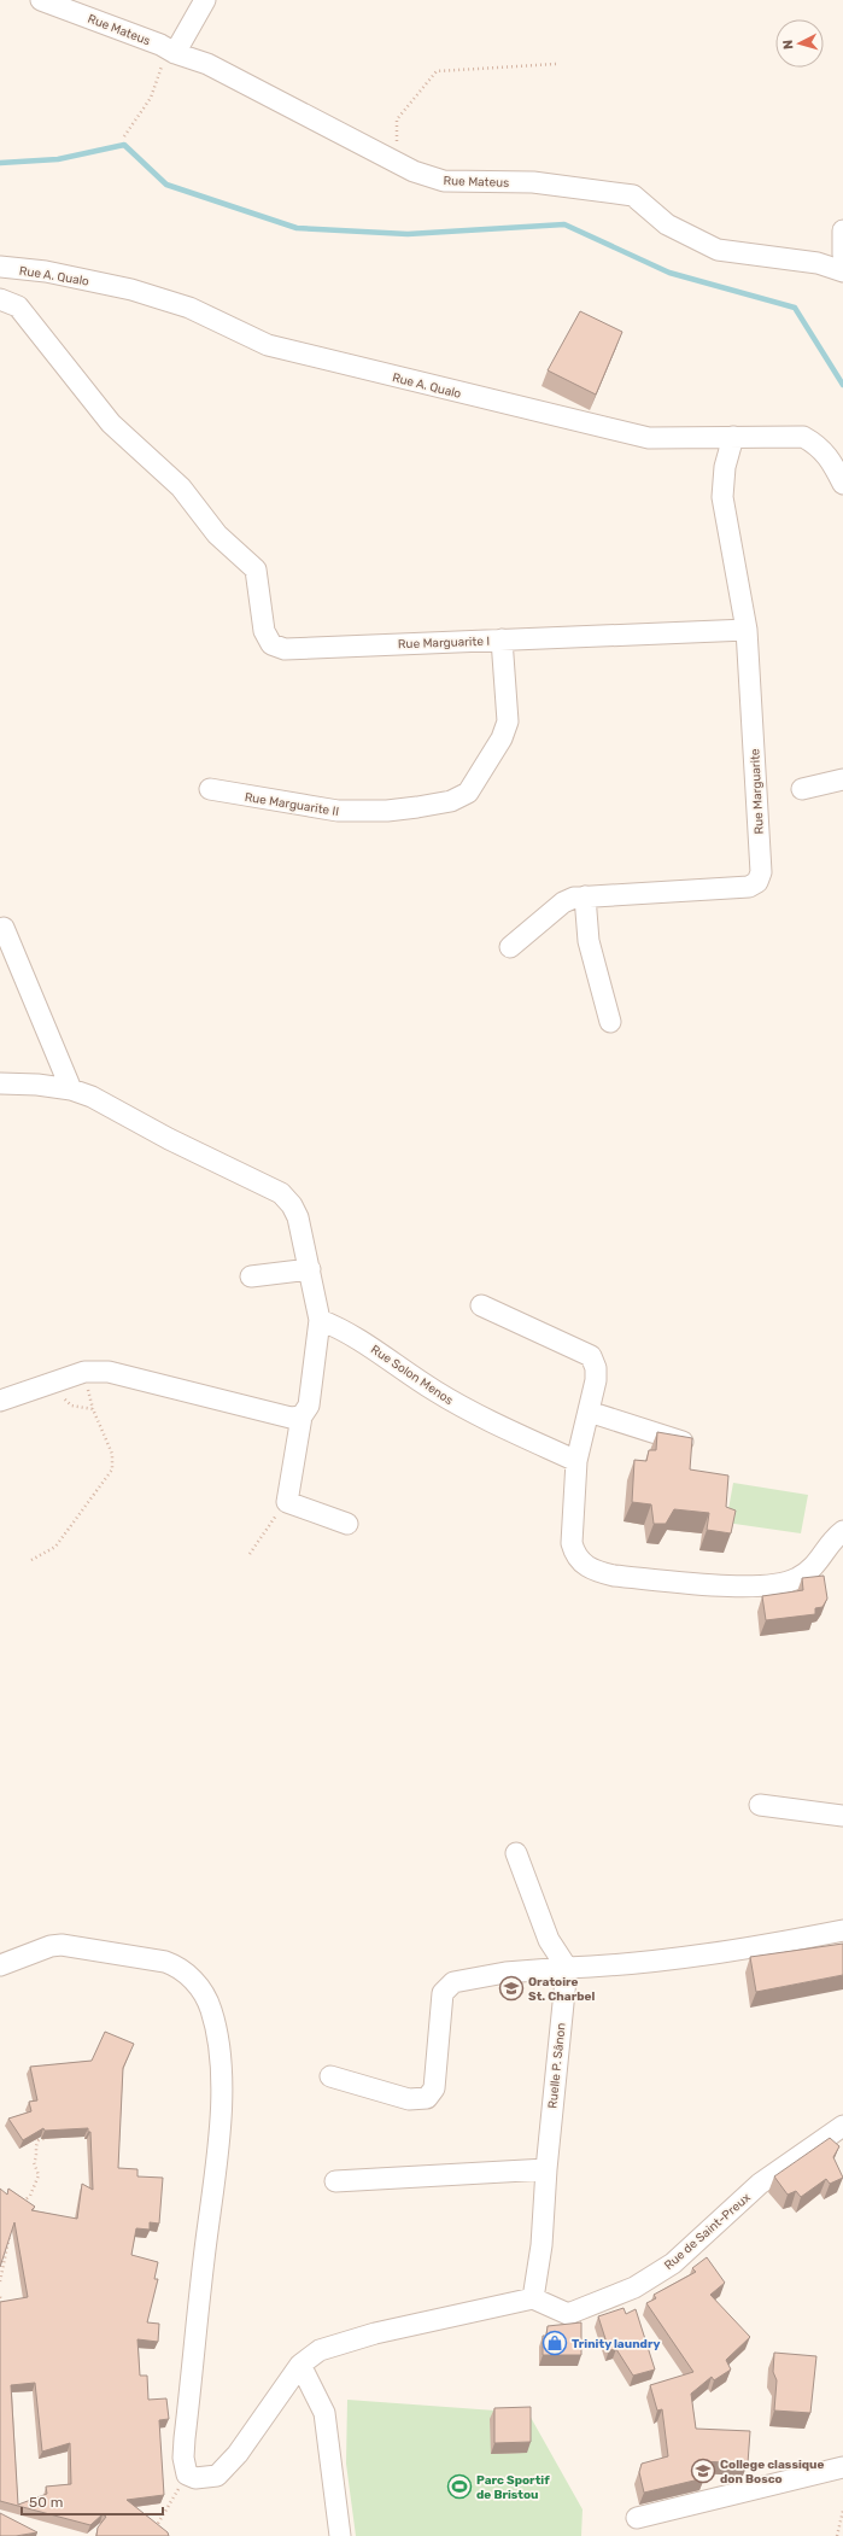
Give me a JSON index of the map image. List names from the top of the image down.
{
  "streets": {
    "street": [
      "Rue Mateus",
      "Rue A. Qualo",
      "Rue Marguarite I",
      "Rue Marguarite",
      "Rue Marguarite II",
      "Rue Solon Menos",
      "Ruelle P. Sânon",
      "Rue de Saint-Preux"
    ]
  },
  "crossings": [
    ["Rue A. Qualo", "Rue Marguarite"],
    ["Rue Marguarite I", "Rue Marguarite"],
    ["Rue Marguarite I", "Rue Marguarite II"],
    ["Ruelle P. Sânon", "Rue de Saint-Preux"]
  ],
  "places": {
    "school or university": ["Oratoire St. Charbel", "College classique don Bosco"],
    "shop": ["Trinity laundry"],
    "sports": ["Parc Sportif de Bristou"]
  },
  "scale_bar": "50 m",
  "north": "left"
}
